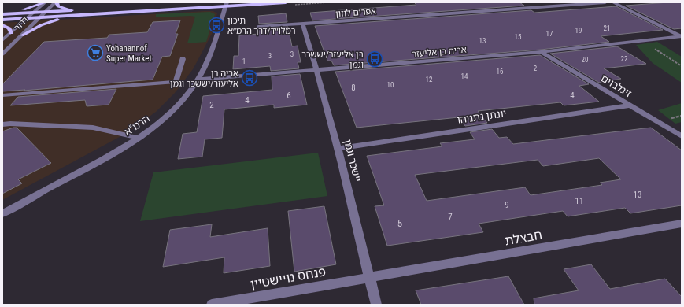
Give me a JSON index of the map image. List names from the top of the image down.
{
  "streets": {
    "street": [
      "אפרים לוזון",
      "דרור",
      "אריה בן אליעזר",
      "זיגלבוים",
      "יונתן נתניהו",
      "הרמ\"א",
      "יישכר וגמן",
      "חבצלת",
      "פנחס נויישטיין"
    ]
  },
  "crossings": [
    ["אפרים לוזון", "יישכר וגמן"],
    ["אריה בן אליעזר", "זיגלבוים"],
    ["אריה בן אליעזר", "הרמ\"א"],
    ["אריה בן אליעזר", "יישכר וגמן"],
    ["זיגלבוים", "יונתן נתניהו"],
    ["יונתן נתניהו", "יישכר וגמן"],
    ["יישכר וגמן", "חבצלת"],
    ["יישכר וגמן", "פנחס נויישטיין"],
    ["חבצלת", "פנחס נויישטיין"]
  ],
  "places": {
    "bus stop": ["תיכון רמלו״ד/דרך הרמ״א", "בן אליעזר/יששכר וגמן", "אריה בן אליעזר/יששכר וגמן"],
    "supermarket": ["Yohanannof Super Market"]
  },
  "house_numbers": [
    "21",
    "19",
    "17",
    "15",
    "13",
    "3",
    "3",
    "22",
    "20",
    "1",
    "2",
    "16",
    "14",
    "12",
    "10",
    "8",
    "6",
    "4",
    "4",
    "2",
    "13",
    "11",
    "9",
    "7",
    "5"
  ]
}
